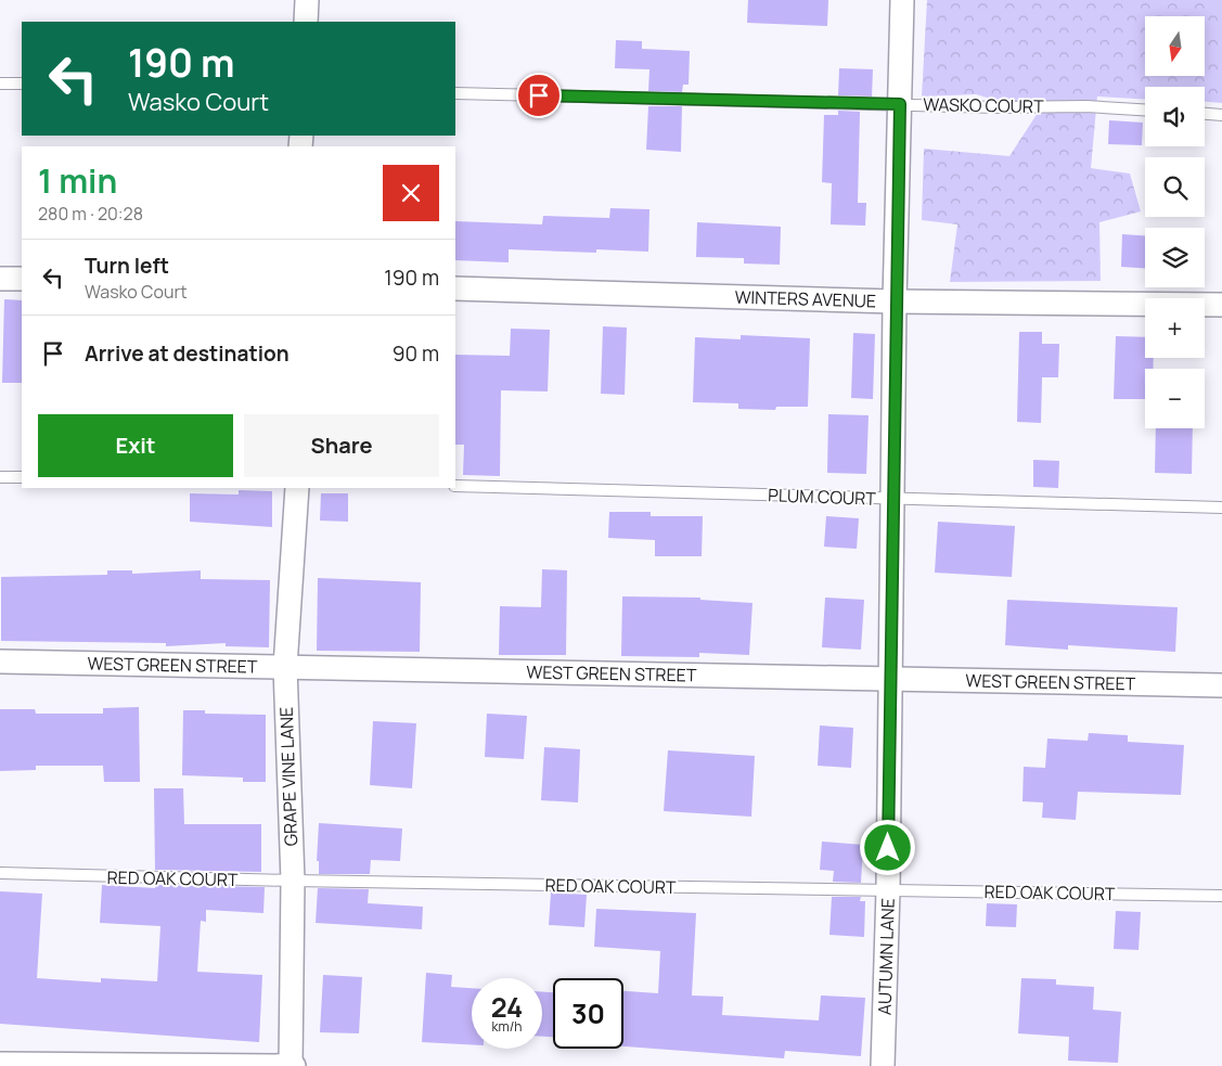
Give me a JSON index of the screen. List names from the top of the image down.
{
  "streets": {
    "street": [
      "WINTERS AVENUE",
      "WEST GREEN STREET",
      "GRAPE VINE LANE",
      "AUTUMN LANE"
    ],
    "lane": ["WASKO COURT", "PLUM COURT", "RED OAK COURT"]
  },
  "crossings": [
    ["WASKO COURT", "AUTUMN LANE"],
    ["WINTERS AVENUE", "AUTUMN LANE"],
    ["PLUM COURT", "AUTUMN LANE"],
    ["WEST GREEN STREET", "GRAPE VINE LANE"],
    ["WEST GREEN STREET", "AUTUMN LANE"],
    ["GRAPE VINE LANE", "RED OAK COURT"],
    ["RED OAK COURT", "AUTUMN LANE"]
  ],
  "north": "bottom",
  "page": {
    "map_buttons": ["+", "−"],
    "turn": ["190 m", "Wasko Court"],
    "heading": ["1 min", "280 m · 20:28"],
    "list": [
      {
        "name": "Turn left",
        "note": "Wasko Court",
        "value": "190 m"
      },
      {
        "name": "Arrive at destination",
        "value": "90 m"
      }
    ],
    "buttons": ["Exit", "Share"],
    "speed": "24 km/h",
    "limit": "30"
  }
}
